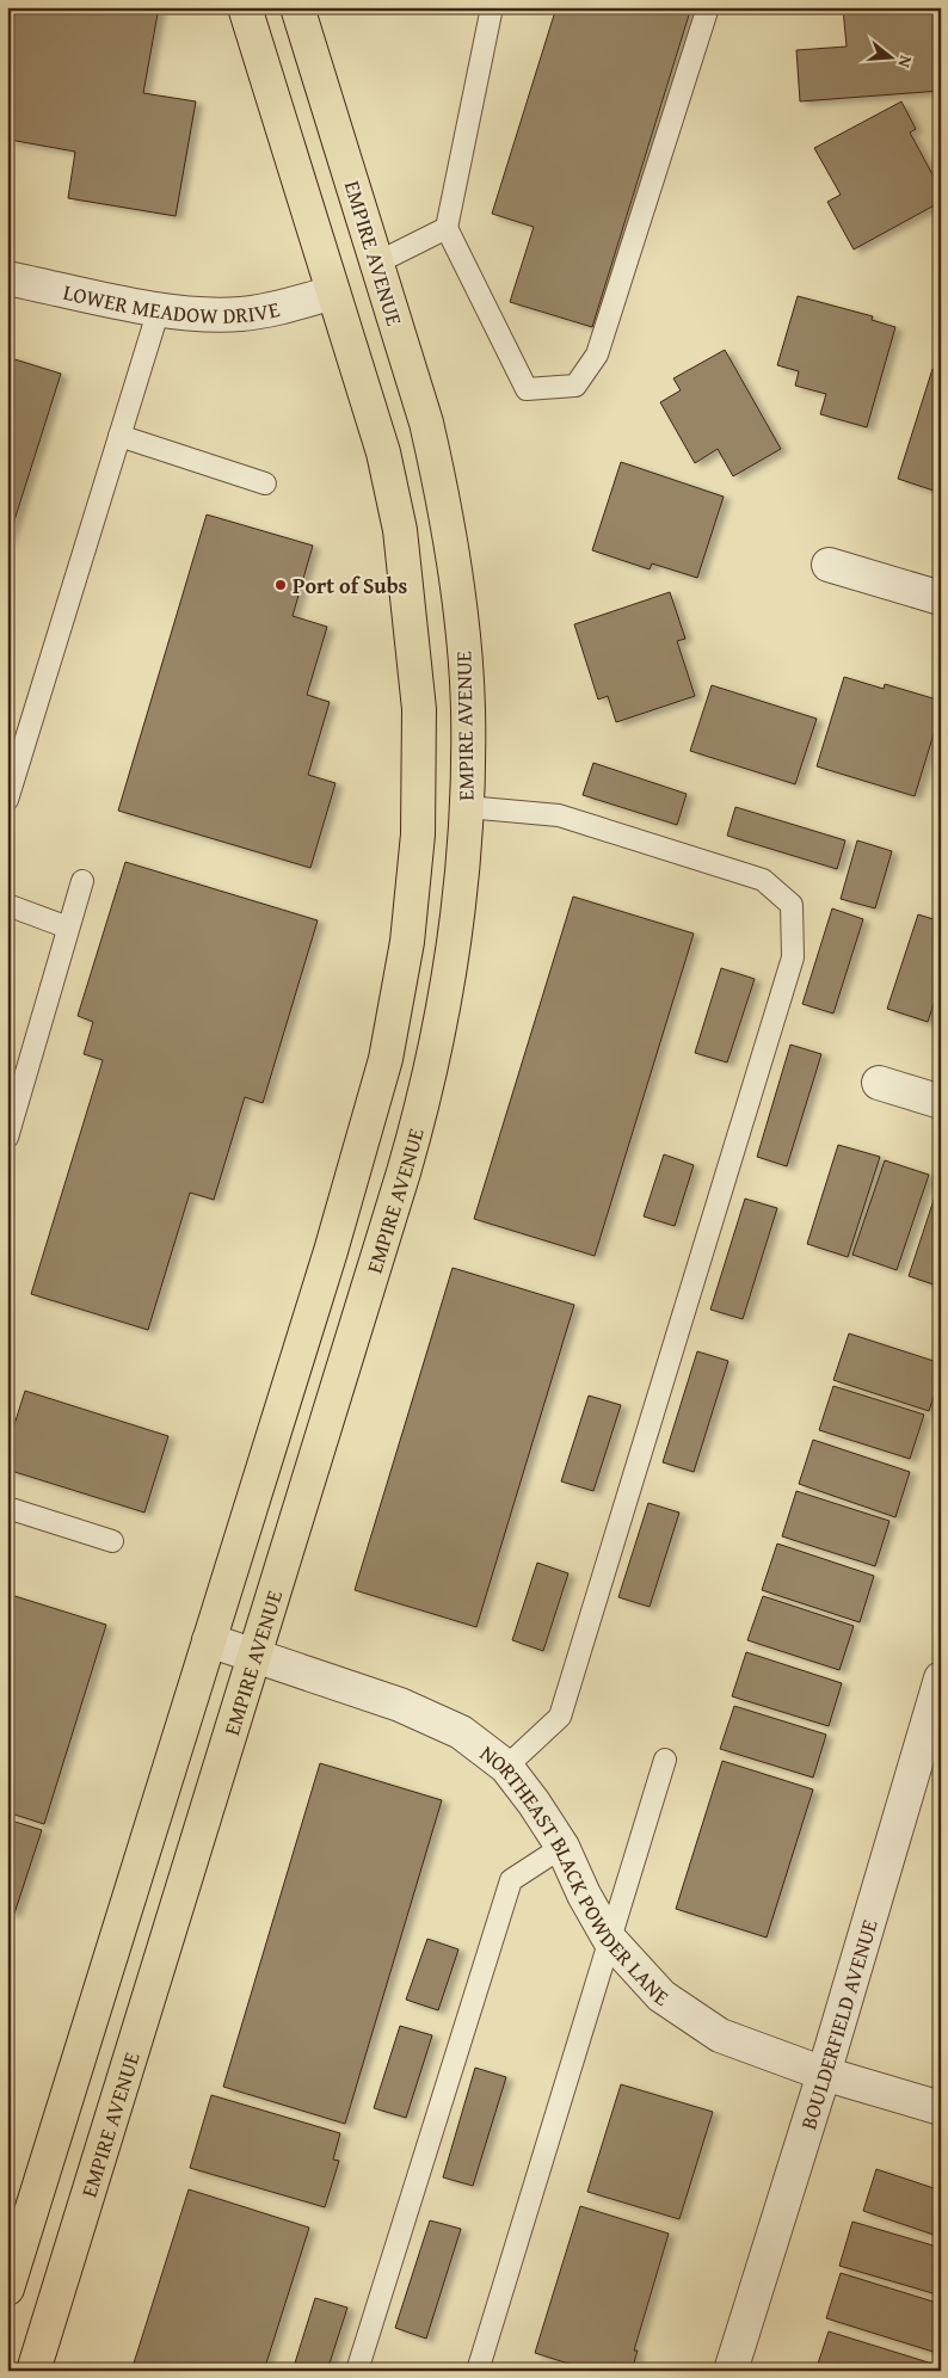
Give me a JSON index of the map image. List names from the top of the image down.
{
  "streets": {
    "highway": ["EMPIRE AVENUE"],
    "street": ["LOWER MEADOW DRIVE", "NORTHEAST BLACK POWDER LANE", "BOULDERFIELD AVENUE"]
  },
  "crossings": [
    ["EMPIRE AVENUE", "NORTHEAST BLACK POWDER LANE"],
    ["NORTHEAST BLACK POWDER LANE", "BOULDERFIELD AVENUE"]
  ],
  "places": ["Port of Subs"],
  "north": "right"
}
